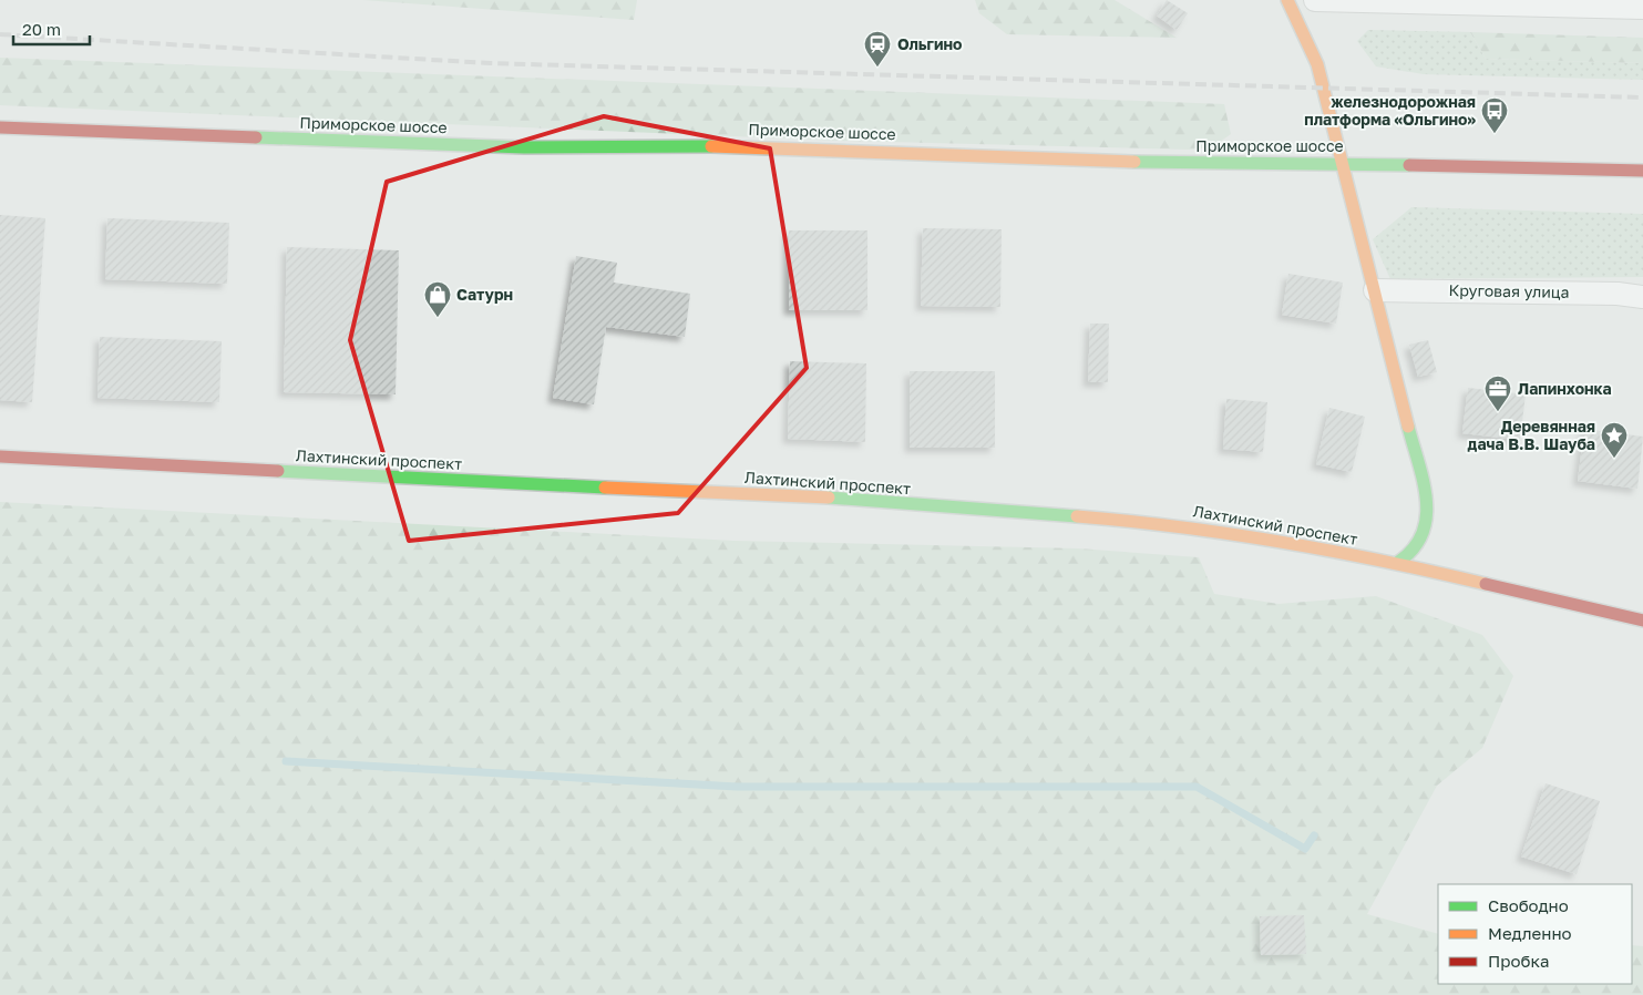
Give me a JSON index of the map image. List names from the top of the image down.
{
  "streets": {
    "main road": ["Приморское шоссе", "Лахтинский проспект"],
    "street": ["Круговая улица"]
  },
  "places": {
    "station": ["Ольгино"],
    "bus stop": ["железнодорожная платформа «Ольгино»"],
    "shop": ["Сатурн"],
    "office": ["Лапинхонка"],
    "place": ["Деревянная дача В.В. Шауба"]
  },
  "legend": ["Свободно", "Медленно", "Пробка"],
  "scale_bar": "20 m"
}
